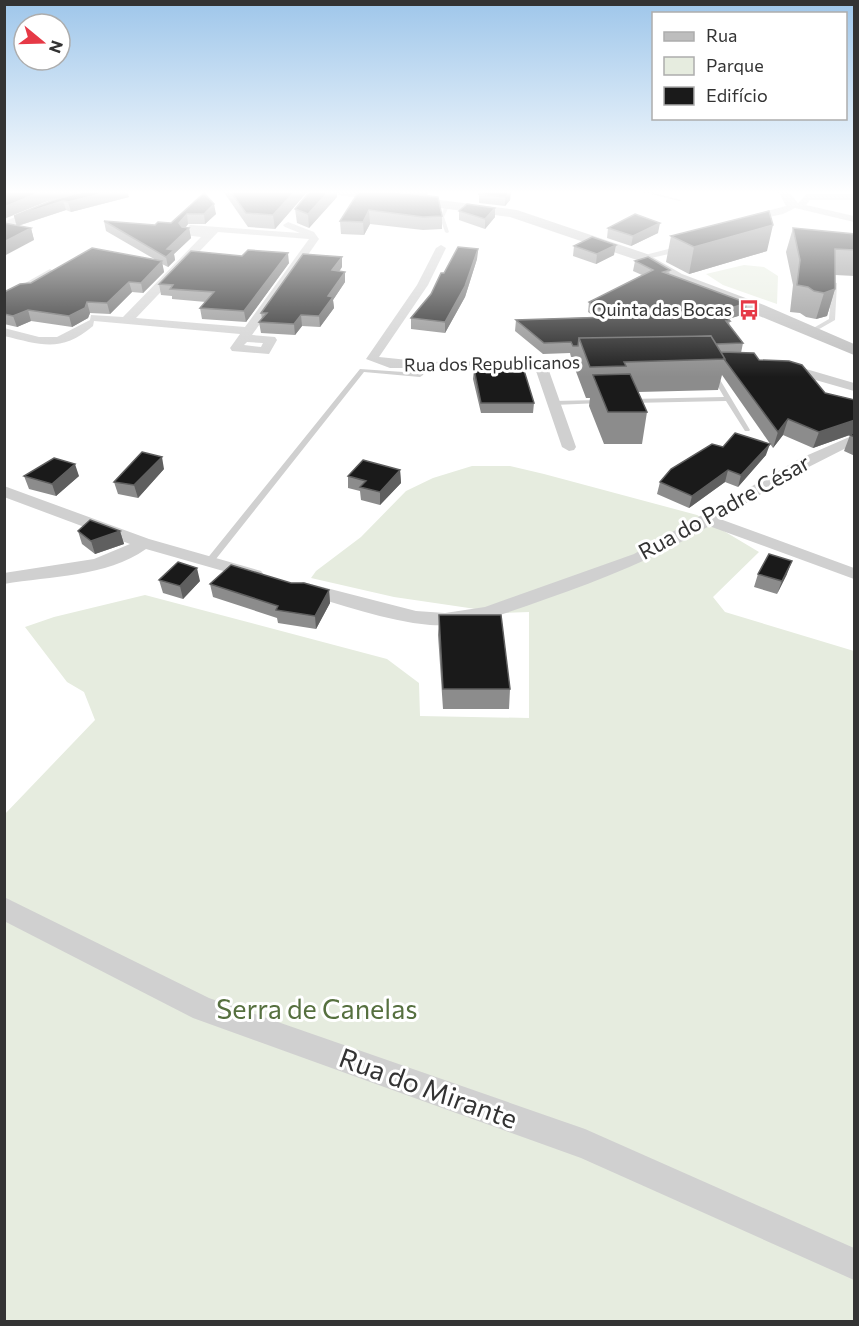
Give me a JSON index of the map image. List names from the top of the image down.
{
  "streets": {
    "street": ["Rua dos Republicanos", "Rua do Padre César", "Rua do Mirante"]
  },
  "parks": ["Serra de Canelas"],
  "places": {
    "bus stop": ["Quinta das Bocas"]
  },
  "legend": ["Rua", "Parque", "Edifício"],
  "north": "right"
}
